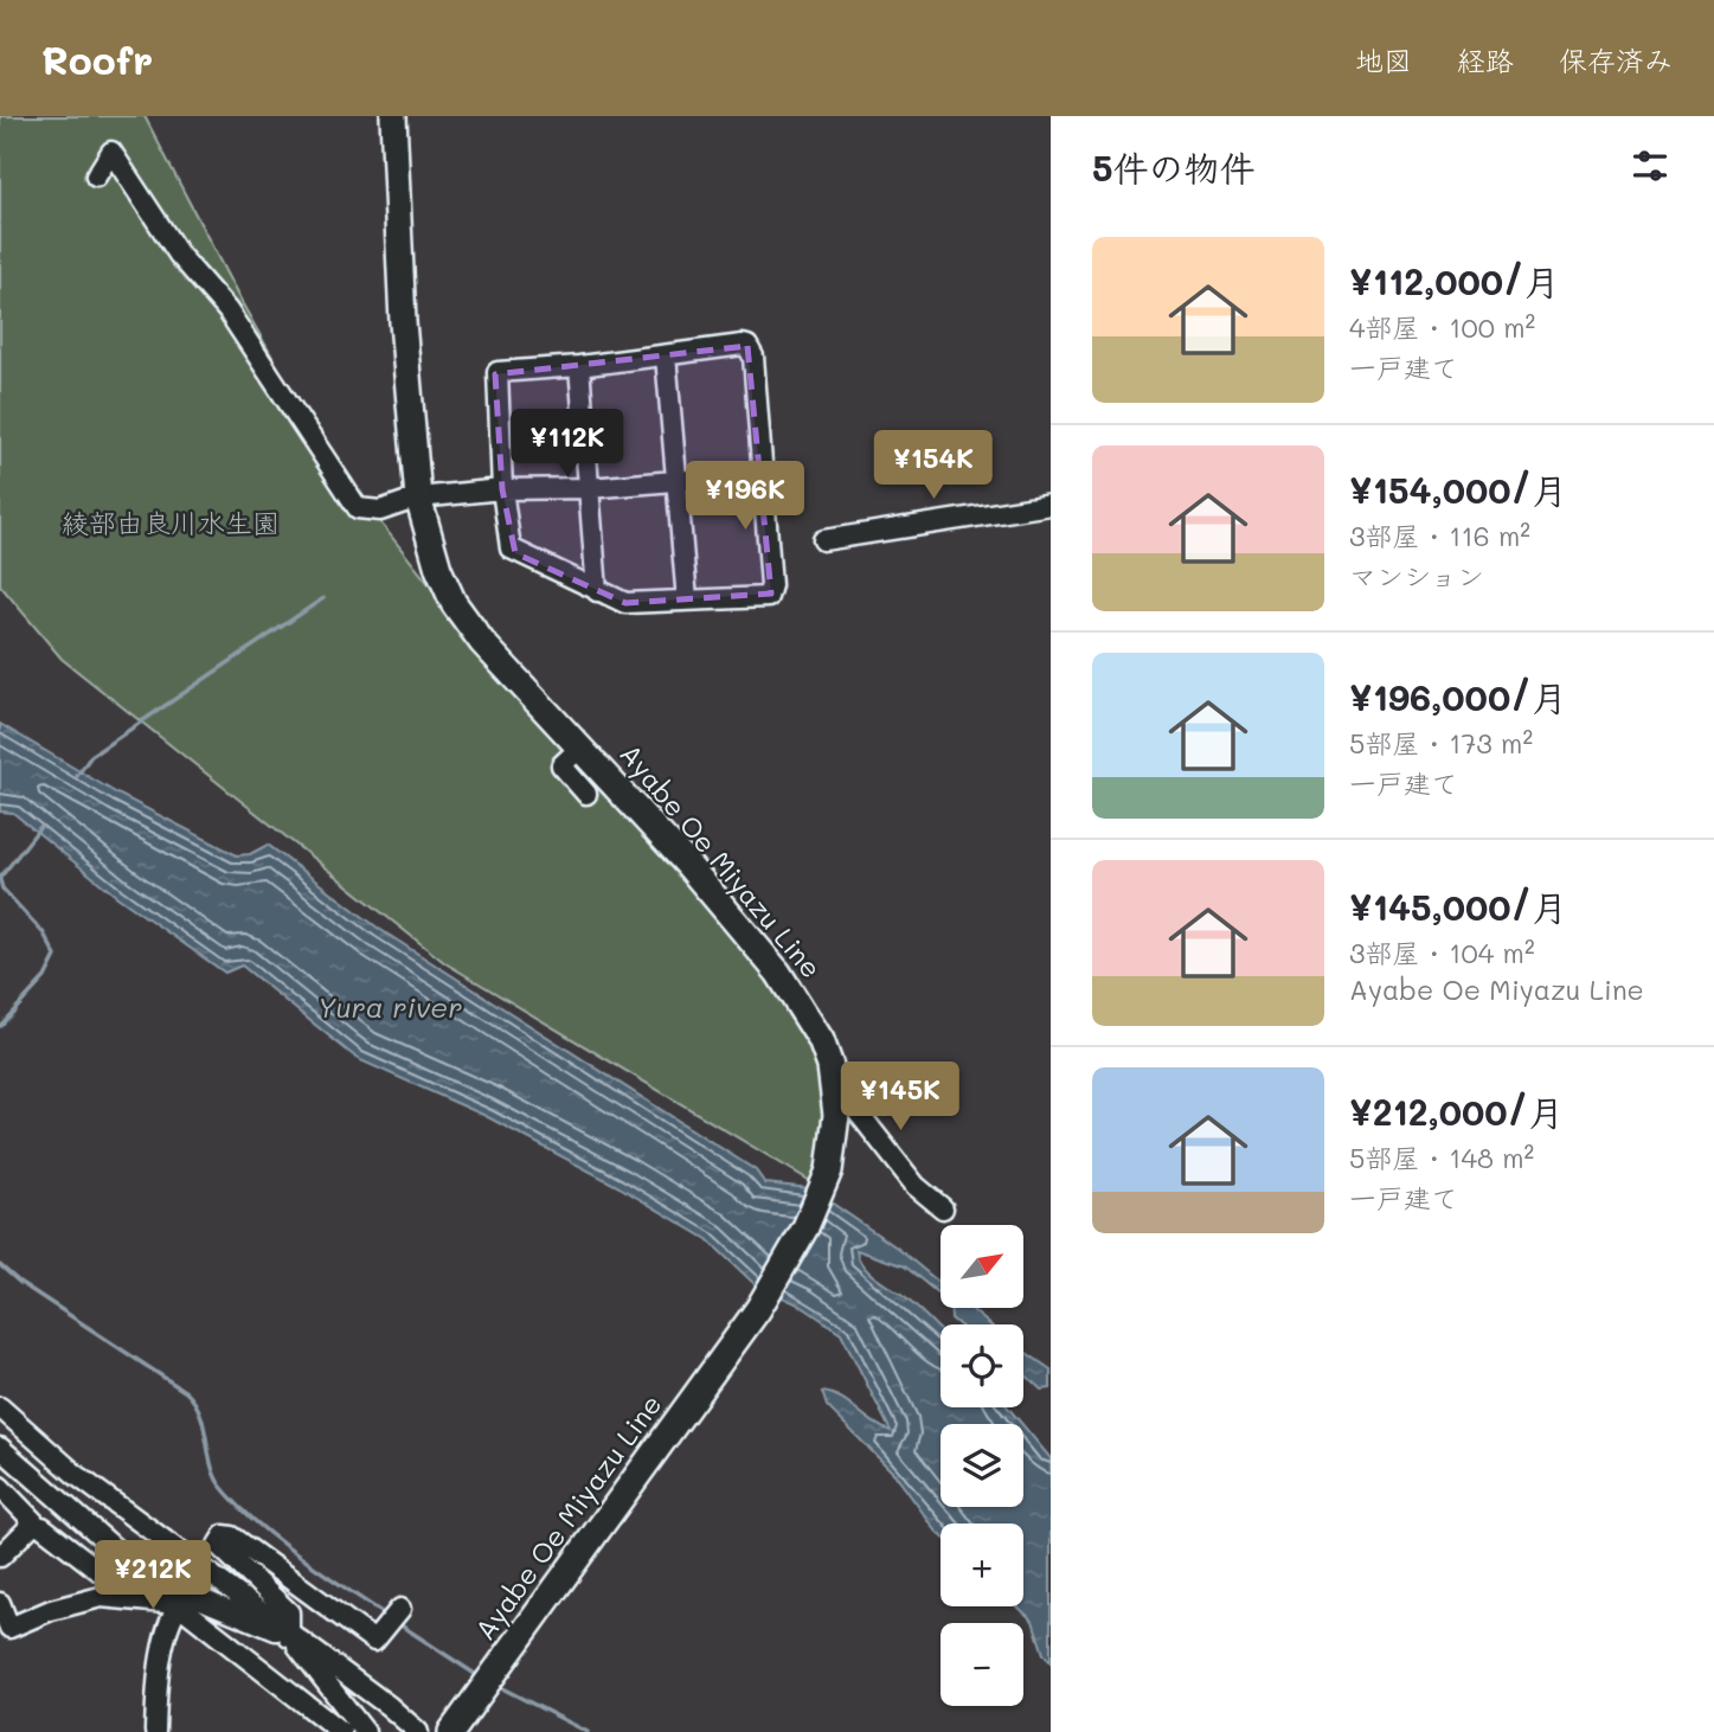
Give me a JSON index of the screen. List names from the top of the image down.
{
  "streets": {
    "main road": ["Ayabe Oe Miyazu Line"]
  },
  "water": ["Yura river"],
  "parks": ["綾部由良川水生園"],
  "north": "top right",
  "page": {
    "header": "Roofr",
    "nav": ["地図", "経路", "保存済み"],
    "heading": "5件の物件",
    "list": [
      {
        "name": "¥112,000/月",
        "note": "4部屋 · 100 m² · 一戸建て"
      },
      {
        "name": "¥154,000/月",
        "note": "3部屋 · 116 m² · マンション"
      },
      {
        "name": "¥196,000/月",
        "note": "5部屋 · 173 m² · 一戸建て"
      },
      {
        "name": "¥145,000/月",
        "note": "3部屋 · 104 m² · Ayabe Oe Miyazu Line"
      },
      {
        "name": "¥212,000/月",
        "note": "5部屋 · 148 m² · 一戸建て"
      }
    ],
    "price": [
      "¥112K",
      "¥154K",
      "¥196K",
      "¥145K",
      "¥212K"
    ],
    "map_buttons": ["+", "−"]
  }
}
